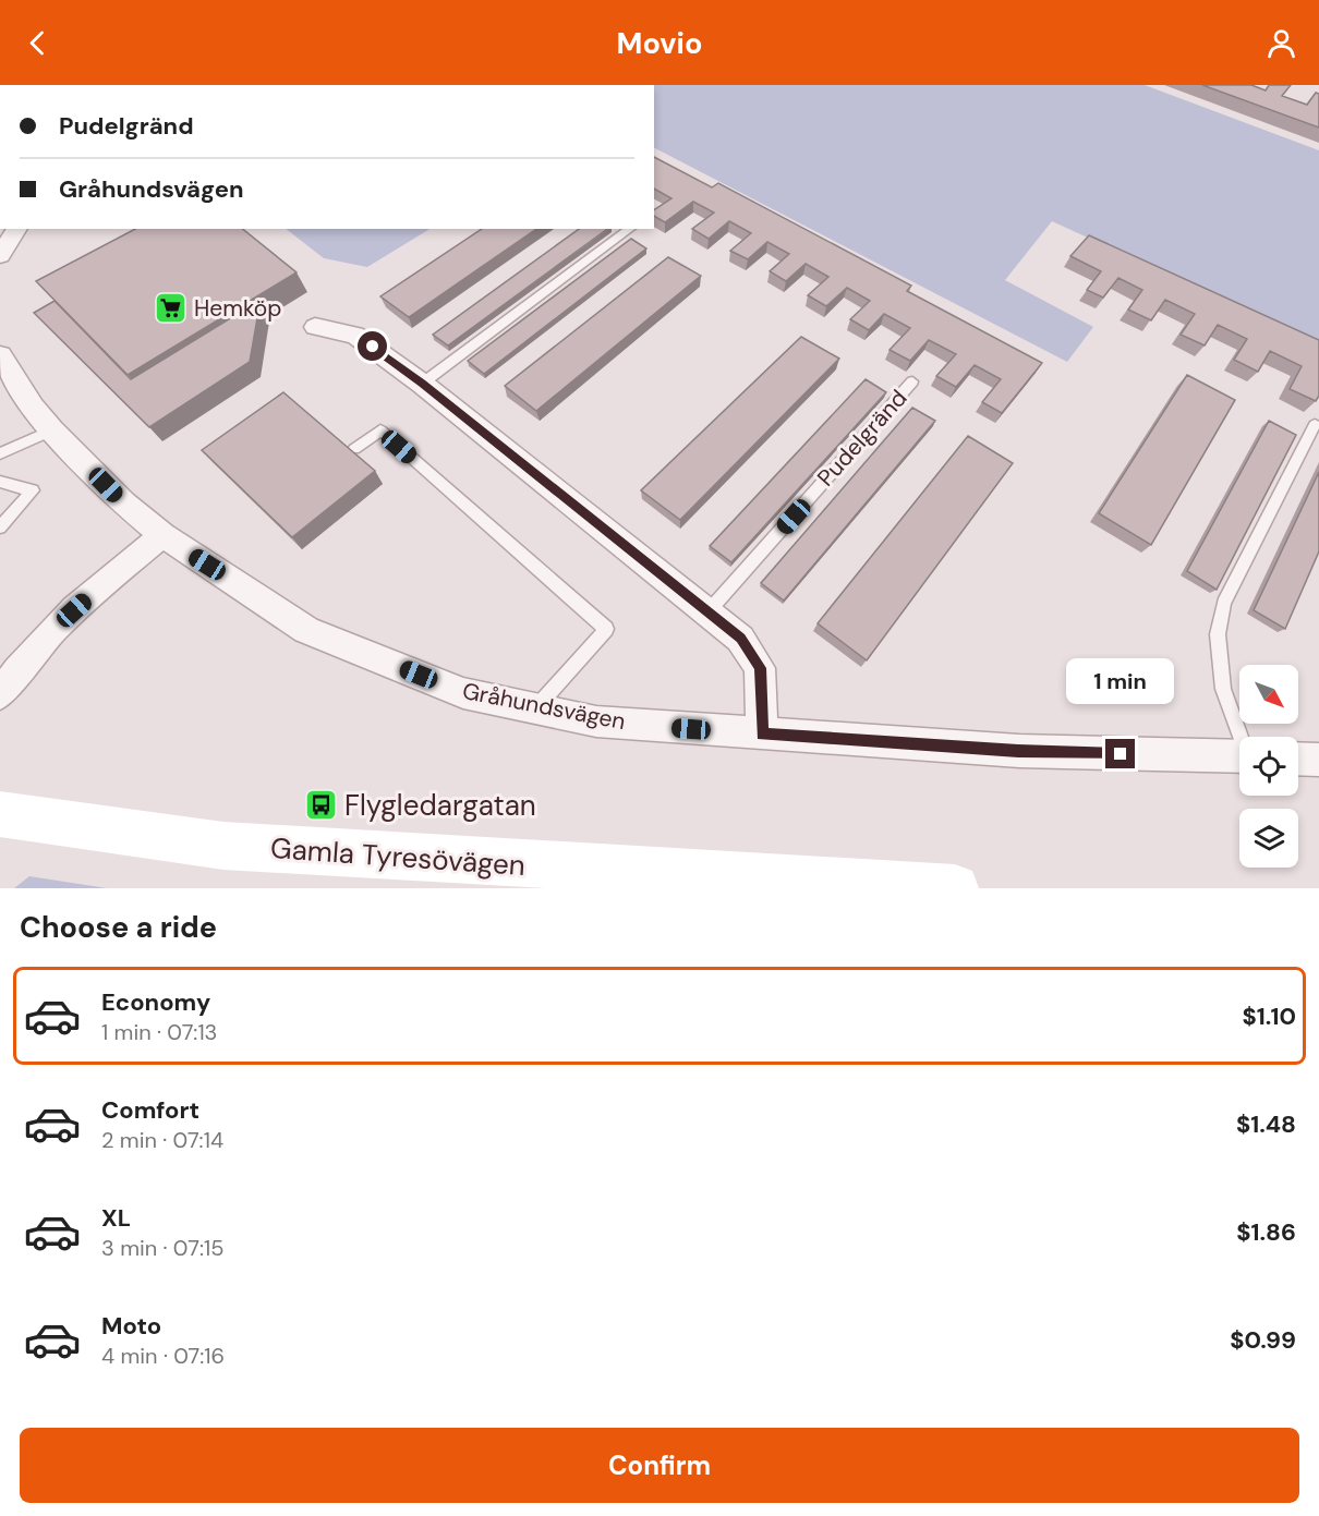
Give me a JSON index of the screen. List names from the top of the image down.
{
  "streets": {
    "street": ["Gråhundsvägen", "Gamla Tyresövägen"],
    "lane": ["Pudelgränd"]
  },
  "places": {
    "supermarket": ["Hemköp"],
    "bus stop": ["Flygledargatan"]
  },
  "north": "bottom right",
  "page": {
    "header": "Movio",
    "banner": ["Pudelgränd", "Gråhundsvägen"],
    "bubble": "1 min",
    "heading": "Choose a ride",
    "list": [
      {
        "name": "Economy",
        "note": "1 min · 07:13",
        "value": "$1.10"
      },
      {
        "name": "Comfort",
        "note": "2 min · 07:14",
        "value": "$1.48"
      },
      {
        "name": "XL",
        "note": "3 min · 07:15",
        "value": "$1.86"
      },
      {
        "name": "Moto",
        "note": "4 min · 07:16",
        "value": "$0.99"
      }
    ],
    "buttons": "Confirm"
  }
}
